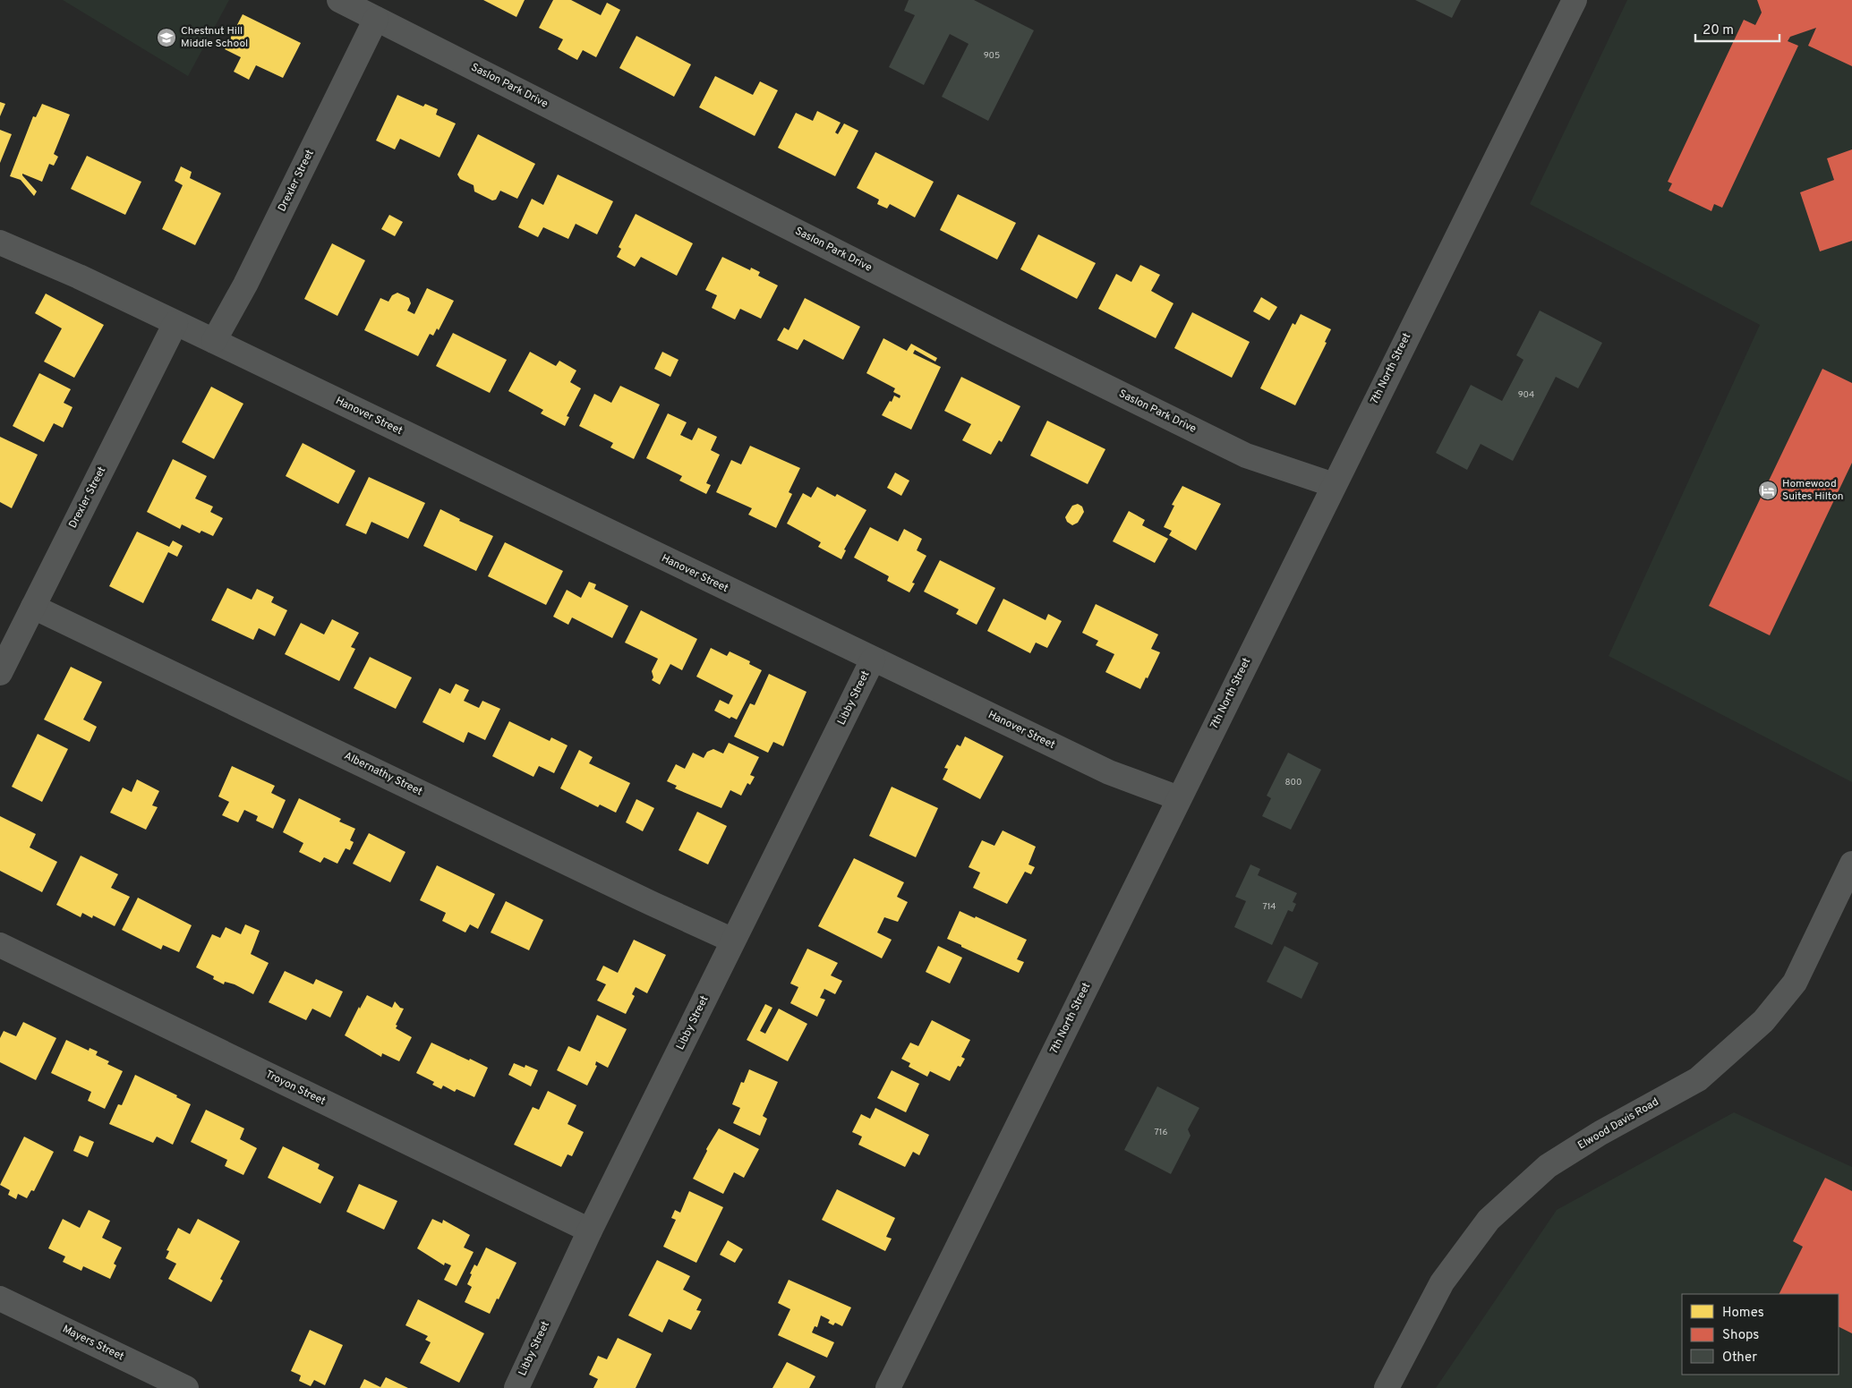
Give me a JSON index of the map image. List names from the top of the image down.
{
  "streets": {
    "street": [
      "Saslon Park Drive",
      "Drexler Street",
      "7th North Street",
      "Hanover Street",
      "Libby Street",
      "Albernathy Street",
      "Troyon Street",
      "Elwood Davis Road",
      "Mayers Street"
    ]
  },
  "crossings": [
    ["Saslon Park Drive", "Drexler Street"],
    ["Saslon Park Drive", "7th North Street"],
    ["Drexler Street", "Hanover Street"],
    ["Drexler Street", "Albernathy Street"],
    ["7th North Street", "Hanover Street"],
    ["Hanover Street", "Libby Street"],
    ["Libby Street", "Albernathy Street"],
    ["Libby Street", "Troyon Street"]
  ],
  "places": {
    "school or university": ["Chestnut Hill Middle School"],
    "hotel": ["Homewood Suites Hilton"]
  },
  "house_numbers": [
    "905",
    "904",
    "800",
    "714",
    "716"
  ],
  "legend": ["Homes", "Shops", "Other"],
  "scale_bar": "20 m"
}
